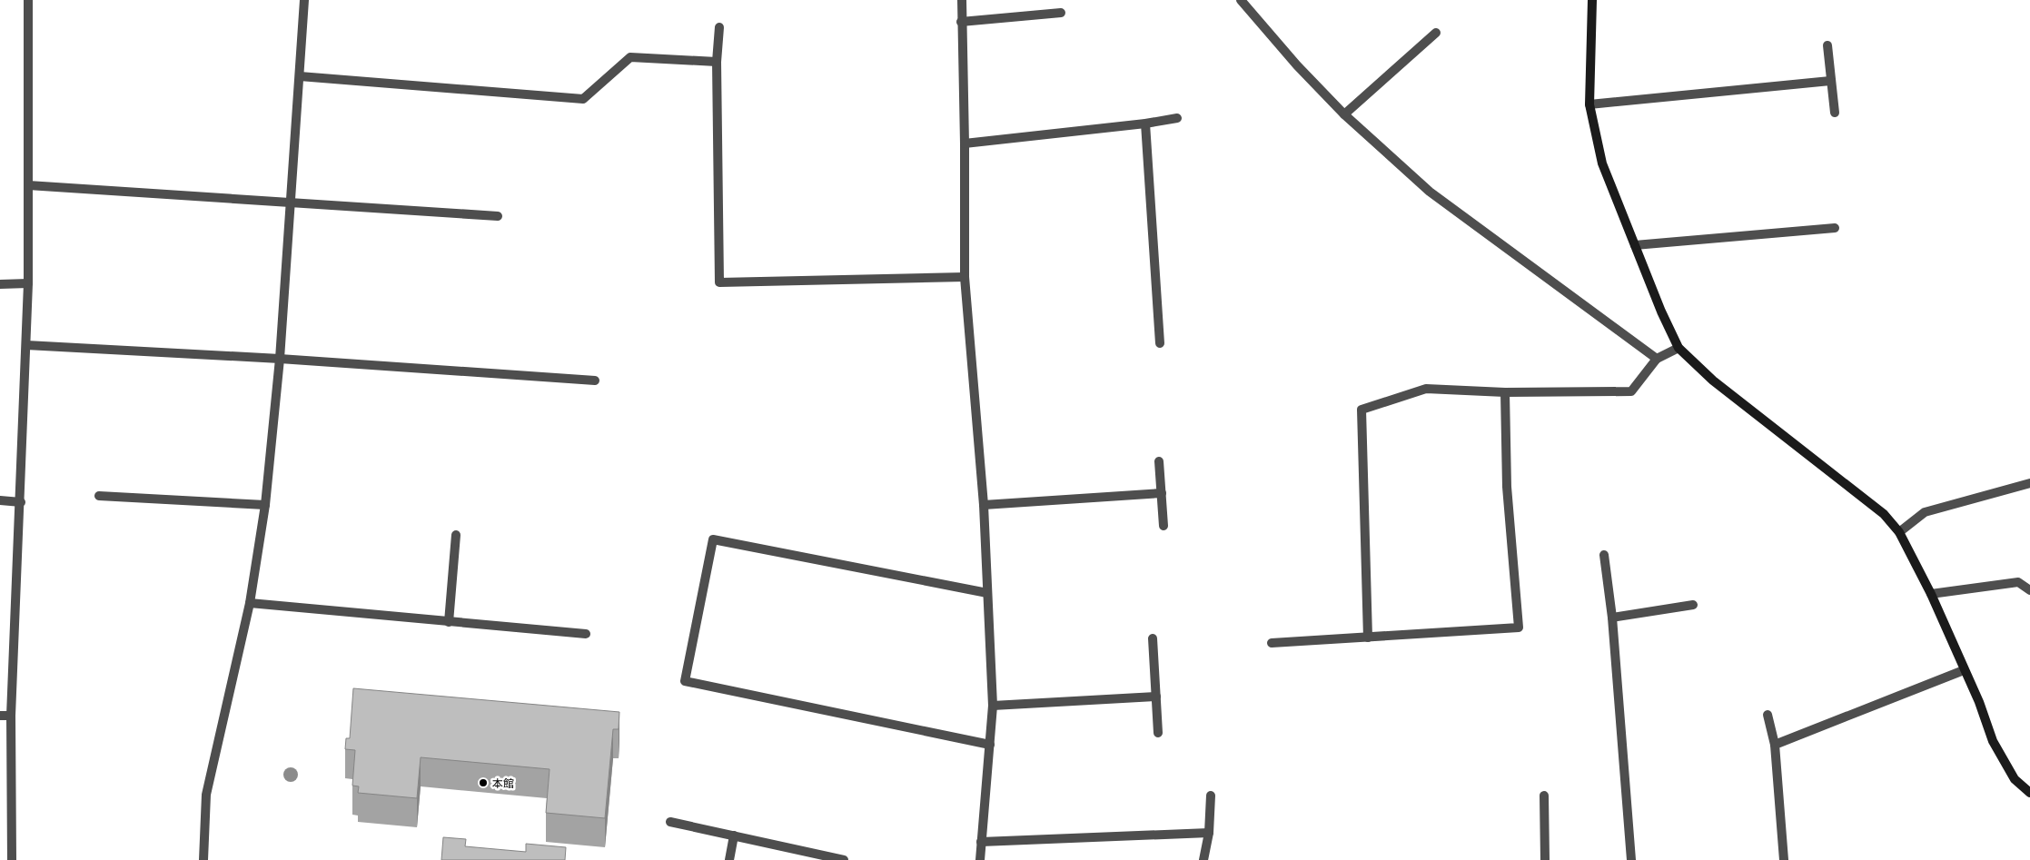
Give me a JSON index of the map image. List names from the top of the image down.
{
  "places": ["本館"]
}
